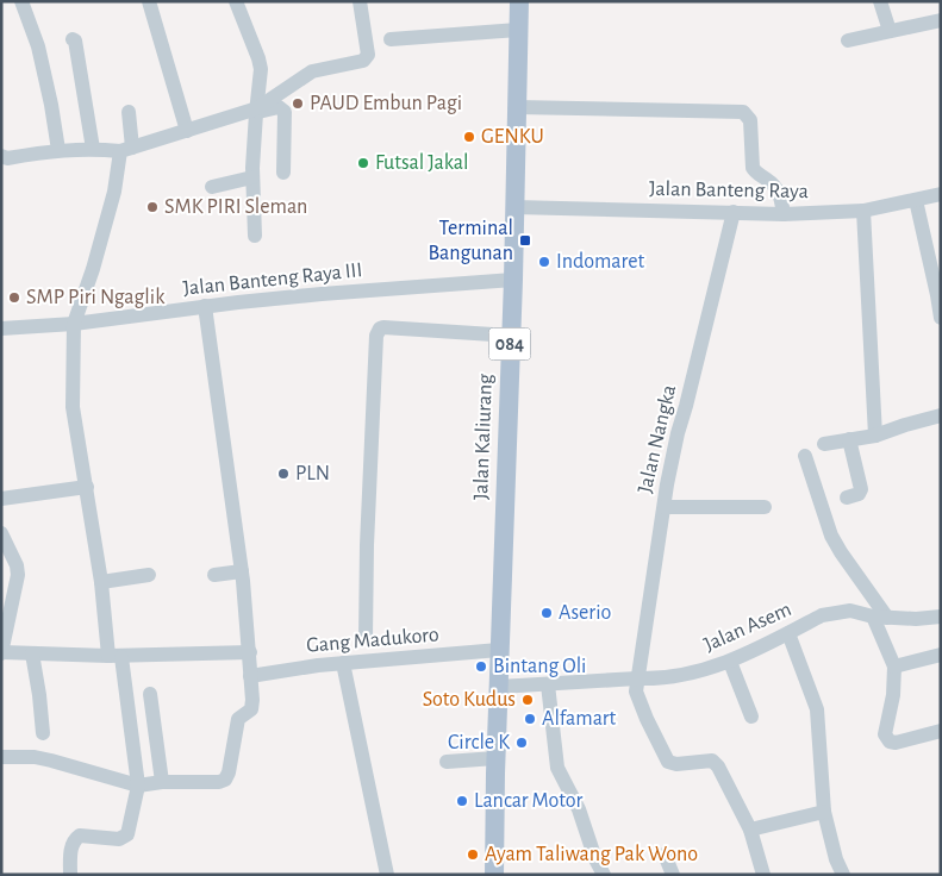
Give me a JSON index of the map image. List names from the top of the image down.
{
  "streets": {
    "main road": ["084", "Jalan Kaliurang"],
    "street": [
      "Jalan Banteng Raya",
      "Jalan Banteng Raya III",
      "Jalan Nangka",
      "Jalan Asem",
      "Gang Madukoro"
    ]
  },
  "crossings": [
    ["Jalan Banteng Raya", "Jalan Kaliurang"],
    ["Jalan Banteng Raya", "Jalan Nangka"],
    ["Jalan Banteng Raya III", "Jalan Kaliurang"],
    ["Jalan Kaliurang", "Jalan Asem"],
    ["Jalan Kaliurang", "Gang Madukoro"],
    ["Jalan Nangka", "Jalan Asem"]
  ],
  "places": {
    "other": [
      "PAUD Embun Pagi",
      "GENKU",
      "Futsal Jakal",
      "SMK PIRI Sleman",
      "Indomaret",
      "SMP Piri Ngaglik",
      "PLN",
      "Aserio",
      "Bintang Oli",
      "Soto Kudus",
      "Alfamart",
      "Circle K",
      "Lancar Motor",
      "Ayam Taliwang Pak Wono"
    ],
    "transit": ["Terminal Bangunan"]
  }
}
